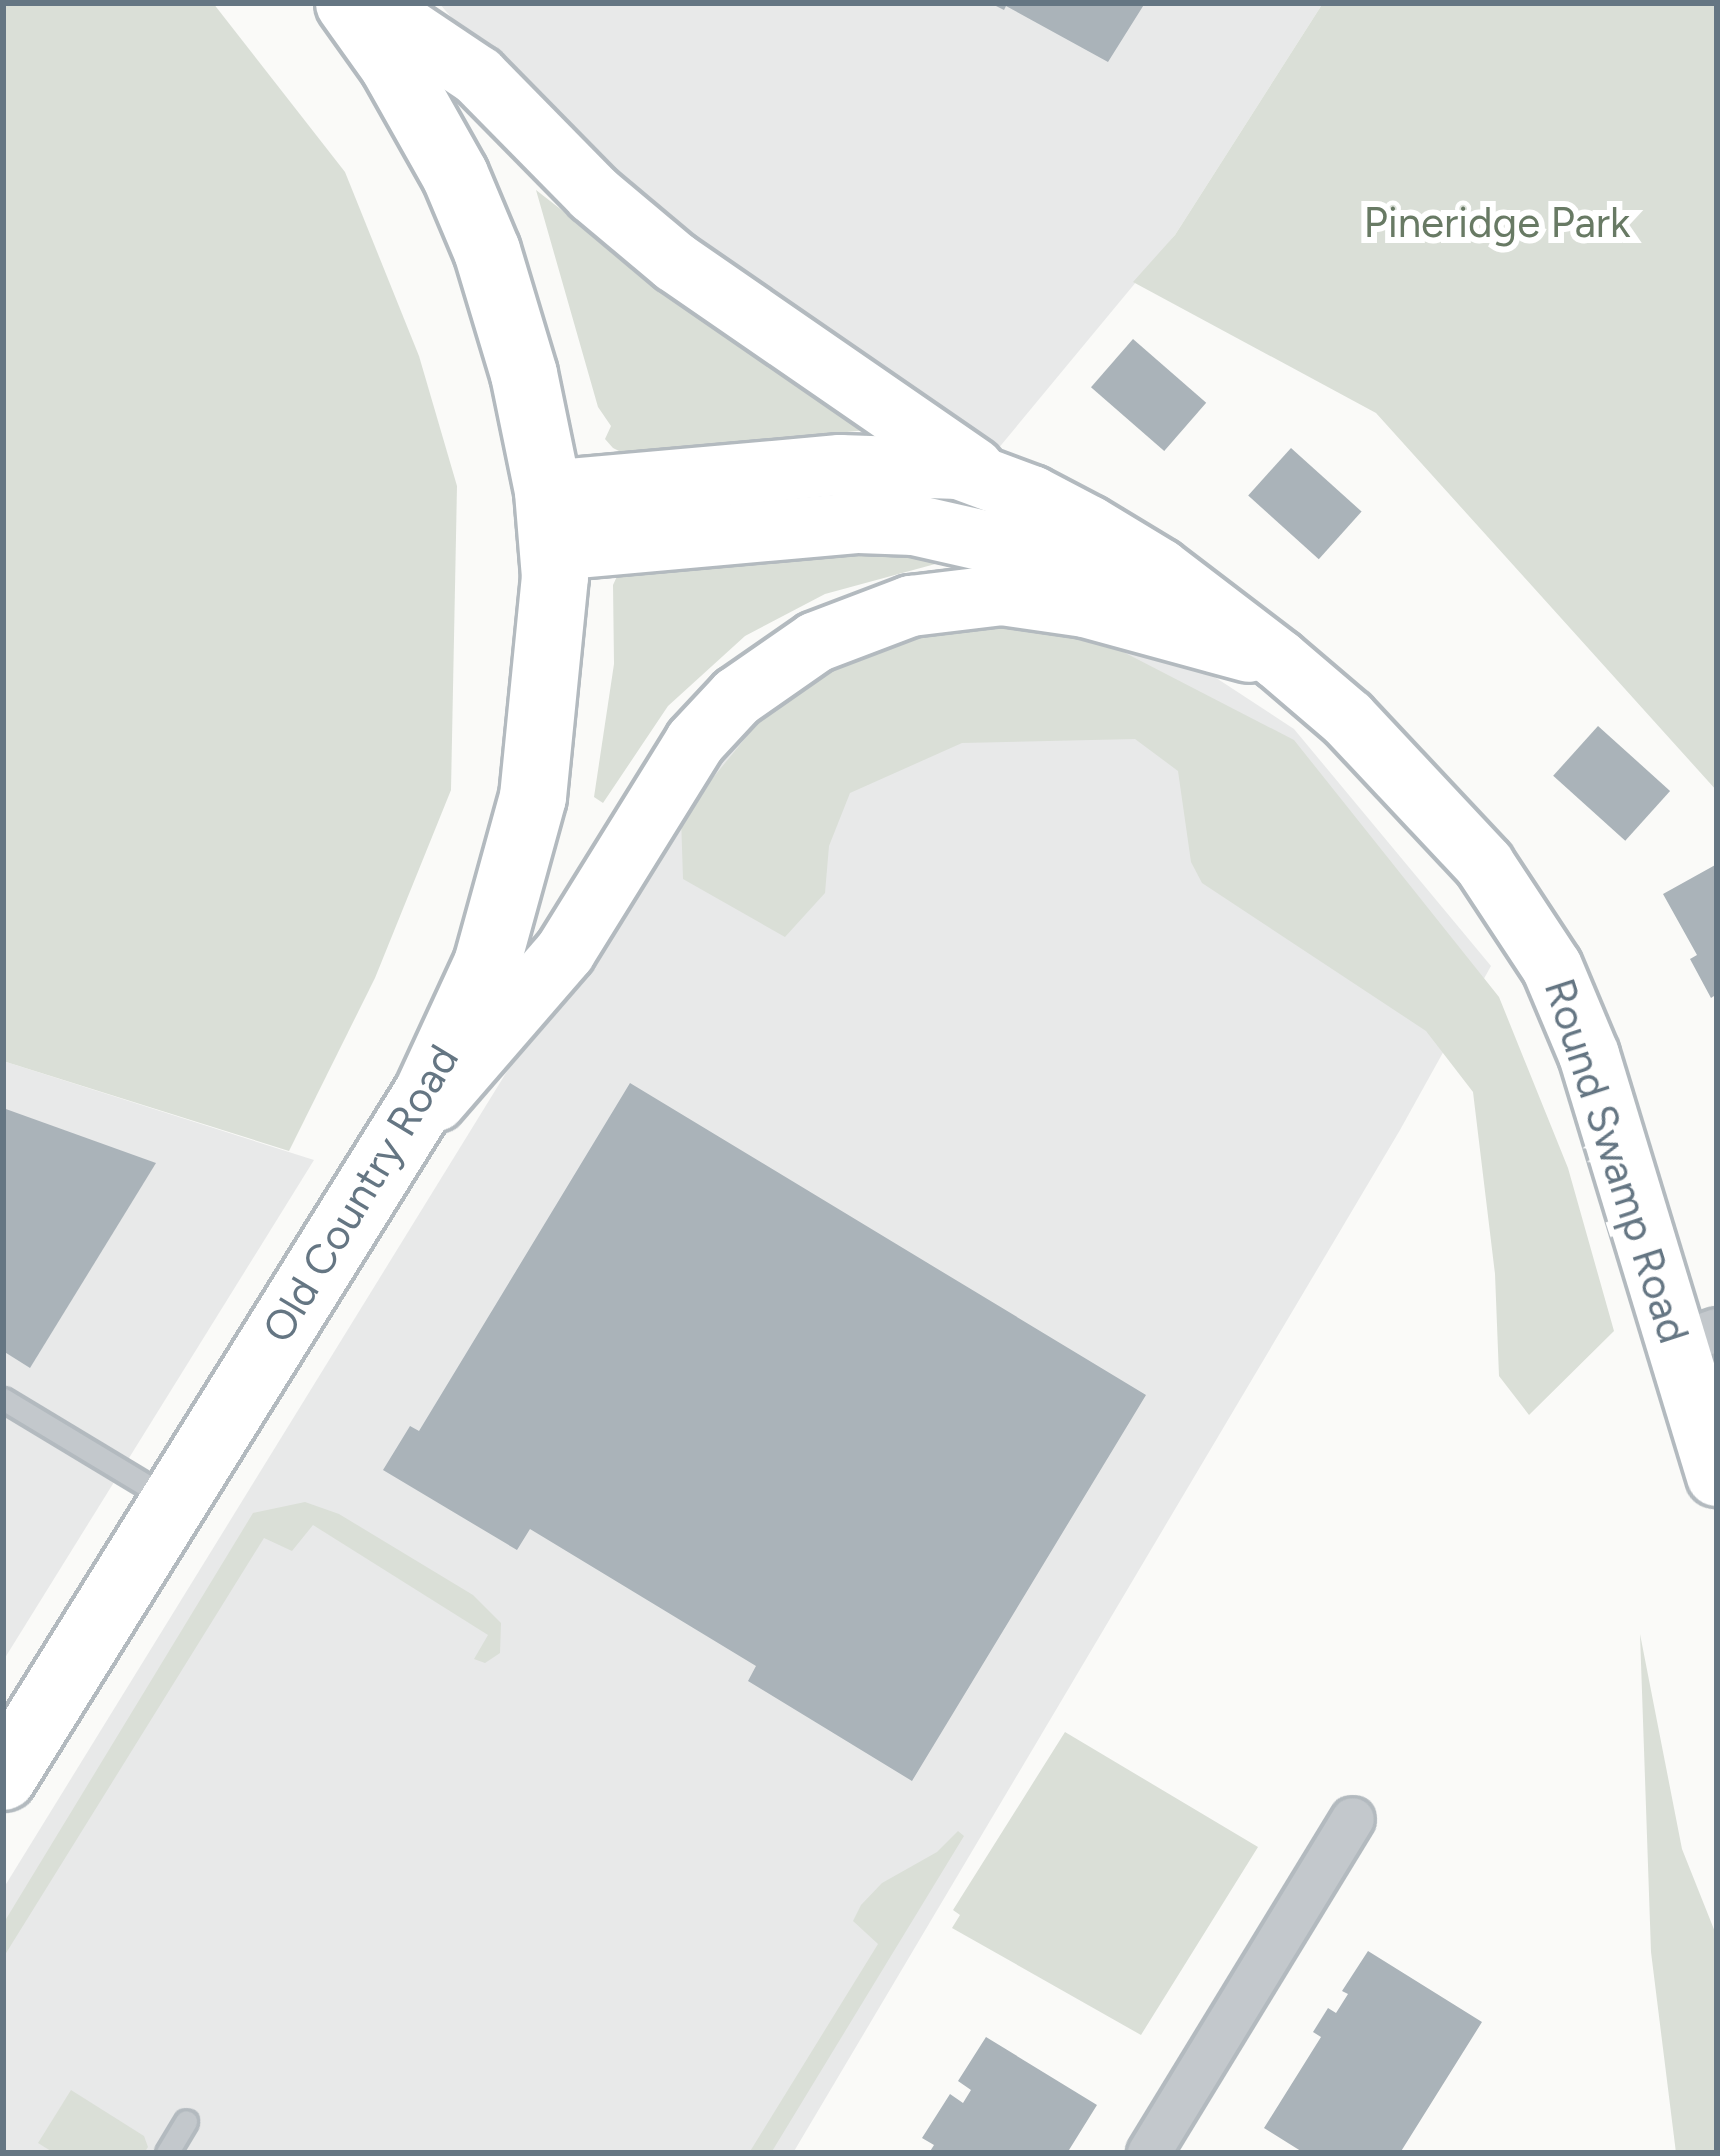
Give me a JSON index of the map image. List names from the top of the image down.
{
  "streets": {
    "main road": ["Round Swamp Road", "Old Country Road"]
  },
  "crossings": [
    ["Round Swamp Road", "Old Country Road"]
  ],
  "parks": ["Pineridge Park"]
}
